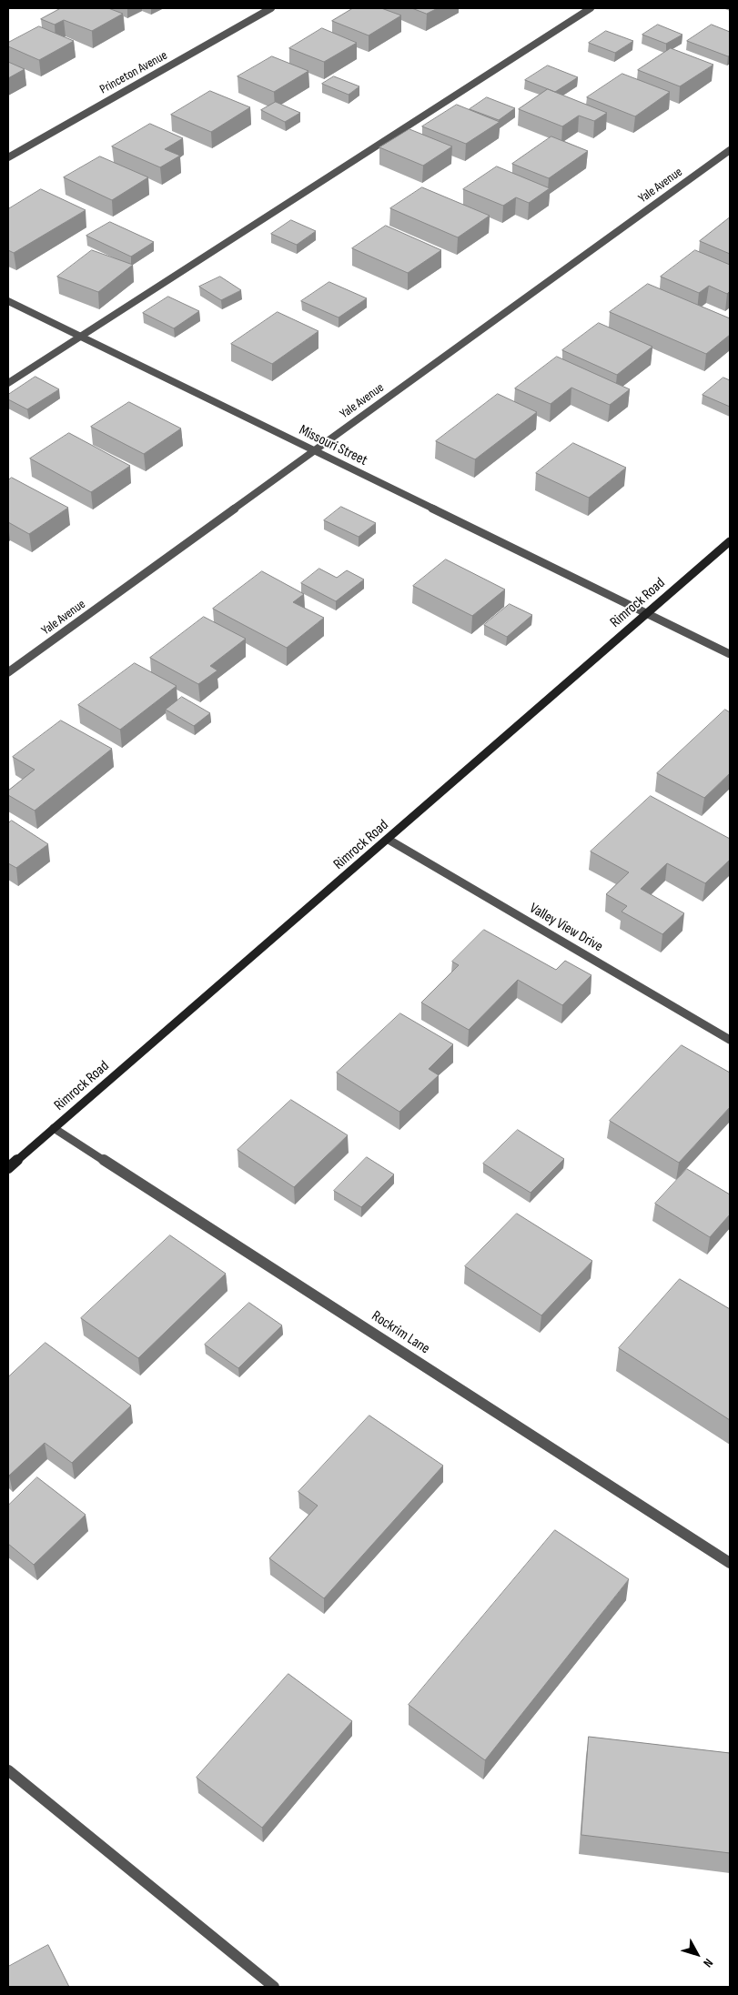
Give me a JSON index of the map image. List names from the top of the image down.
{
  "streets": {
    "main road": ["Rimrock Road"],
    "street": [
      "Princeton Avenue",
      "Yale Avenue",
      "Missouri Street",
      "Valley View Drive",
      "Rockrim Lane"
    ]
  },
  "crossings": [
    ["Yale Avenue", "Missouri Street"],
    ["Missouri Street", "Rimrock Road"],
    ["Rimrock Road", "Valley View Drive"],
    ["Rimrock Road", "Rockrim Lane"]
  ],
  "north": "bottom right"
}
